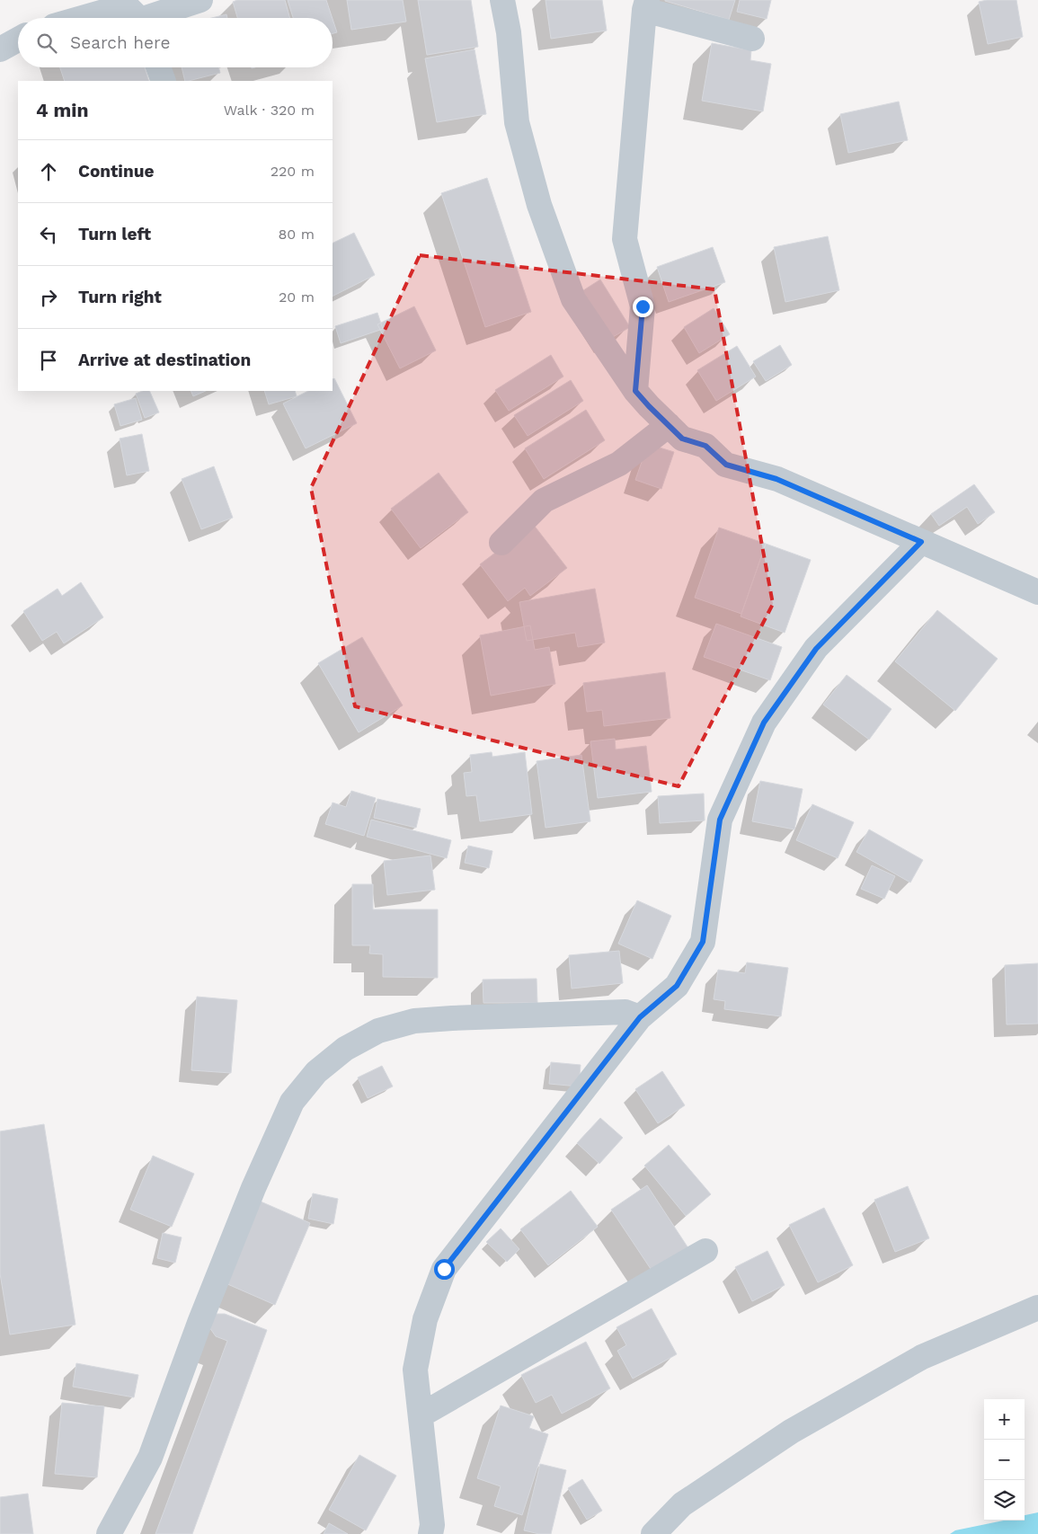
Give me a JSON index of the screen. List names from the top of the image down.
{
  "page": {
    "search": "Search here",
    "heading": ["4 min", "Walk · 320 m"],
    "list": [
      ["Continue", "220 m"],
      ["Turn left", "80 m"],
      ["Turn right", "20 m"],
      "Arrive at destination"
    ],
    "map_buttons": ["+", "−"]
  }
}
